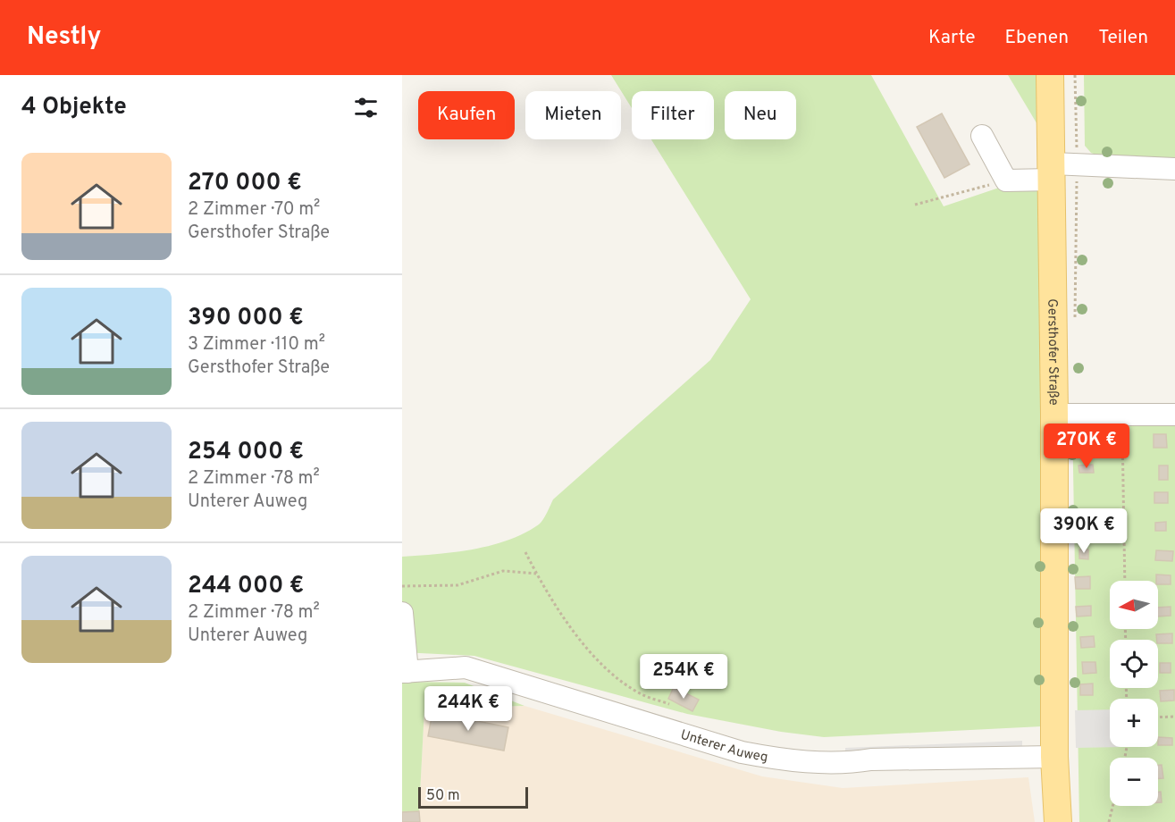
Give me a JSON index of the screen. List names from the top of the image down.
{
  "streets": {
    "main road": ["Gersthofer Straße"],
    "street": ["Unterer Auweg"]
  },
  "crossings": [
    ["Gersthofer Straße", "Unterer Auweg"]
  ],
  "scale_bar": "50 m",
  "north": "left",
  "page": {
    "header": "Nestly",
    "nav": ["Karte", "Ebenen", "Teilen"],
    "heading": "4 Objekte",
    "chip": [
      "Kaufen",
      "Mieten",
      "Filter",
      "Neu"
    ],
    "list": [
      {
        "name": "270 000 €",
        "note": "2 Zimmer · 70 m² · Gersthofer Straße"
      },
      {
        "name": "390 000 €",
        "note": "3 Zimmer · 110 m² · Gersthofer Straße"
      },
      {
        "name": "254 000 €",
        "note": "2 Zimmer · 78 m² · Unterer Auweg"
      },
      {
        "name": "244 000 €",
        "note": "2 Zimmer · 78 m² · Unterer Auweg"
      }
    ],
    "price": [
      "270K €",
      "390K €",
      "254K €",
      "244K €"
    ],
    "map_buttons": ["+", "−"],
    "scale": "50 m"
  }
}
